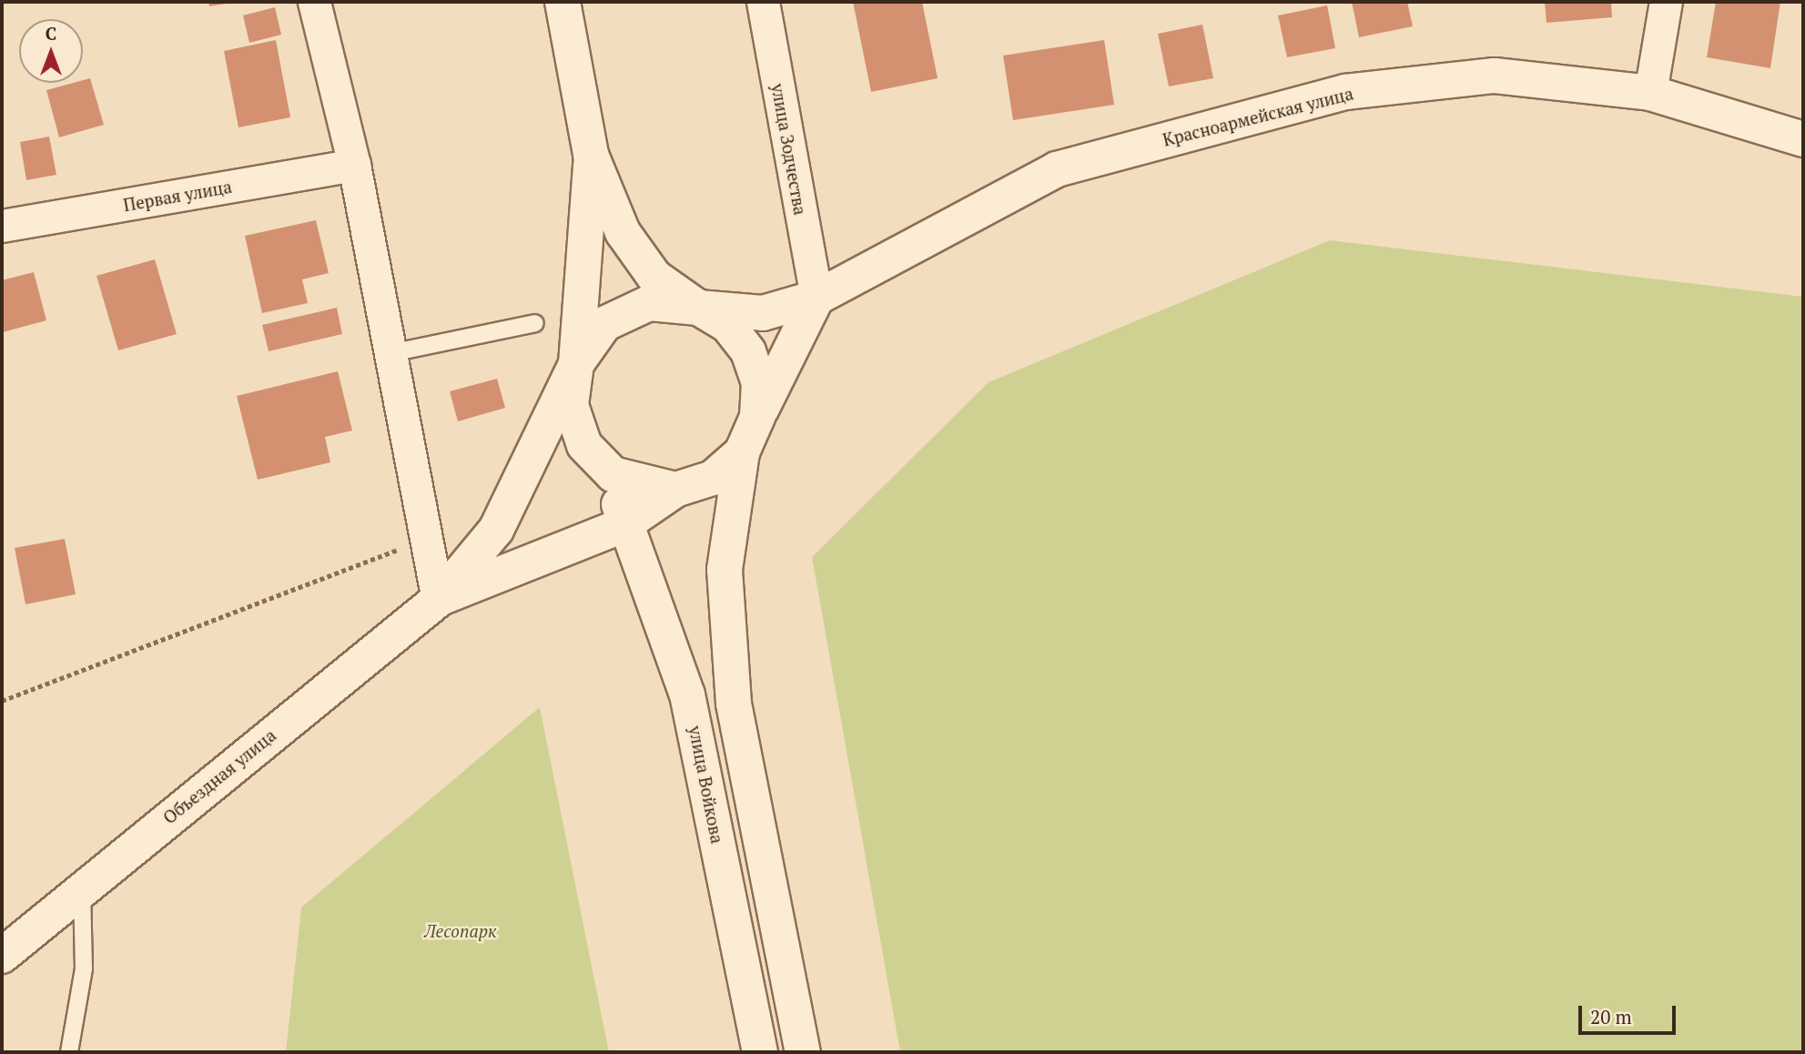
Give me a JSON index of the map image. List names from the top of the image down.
{
  "streets": {
    "main road": ["Красноармейская улица", "Объездная улица", "улица Войкова"],
    "street": ["улица Зодчества", "Первая улица"]
  },
  "crossings": [
    ["Красноармейская улица", "улица Зодчества"],
    ["Красноармейская улица", "улица Войкова"]
  ],
  "parks": ["Лесопарк"],
  "scale_bar": "20 m",
  "north": "top"
}
